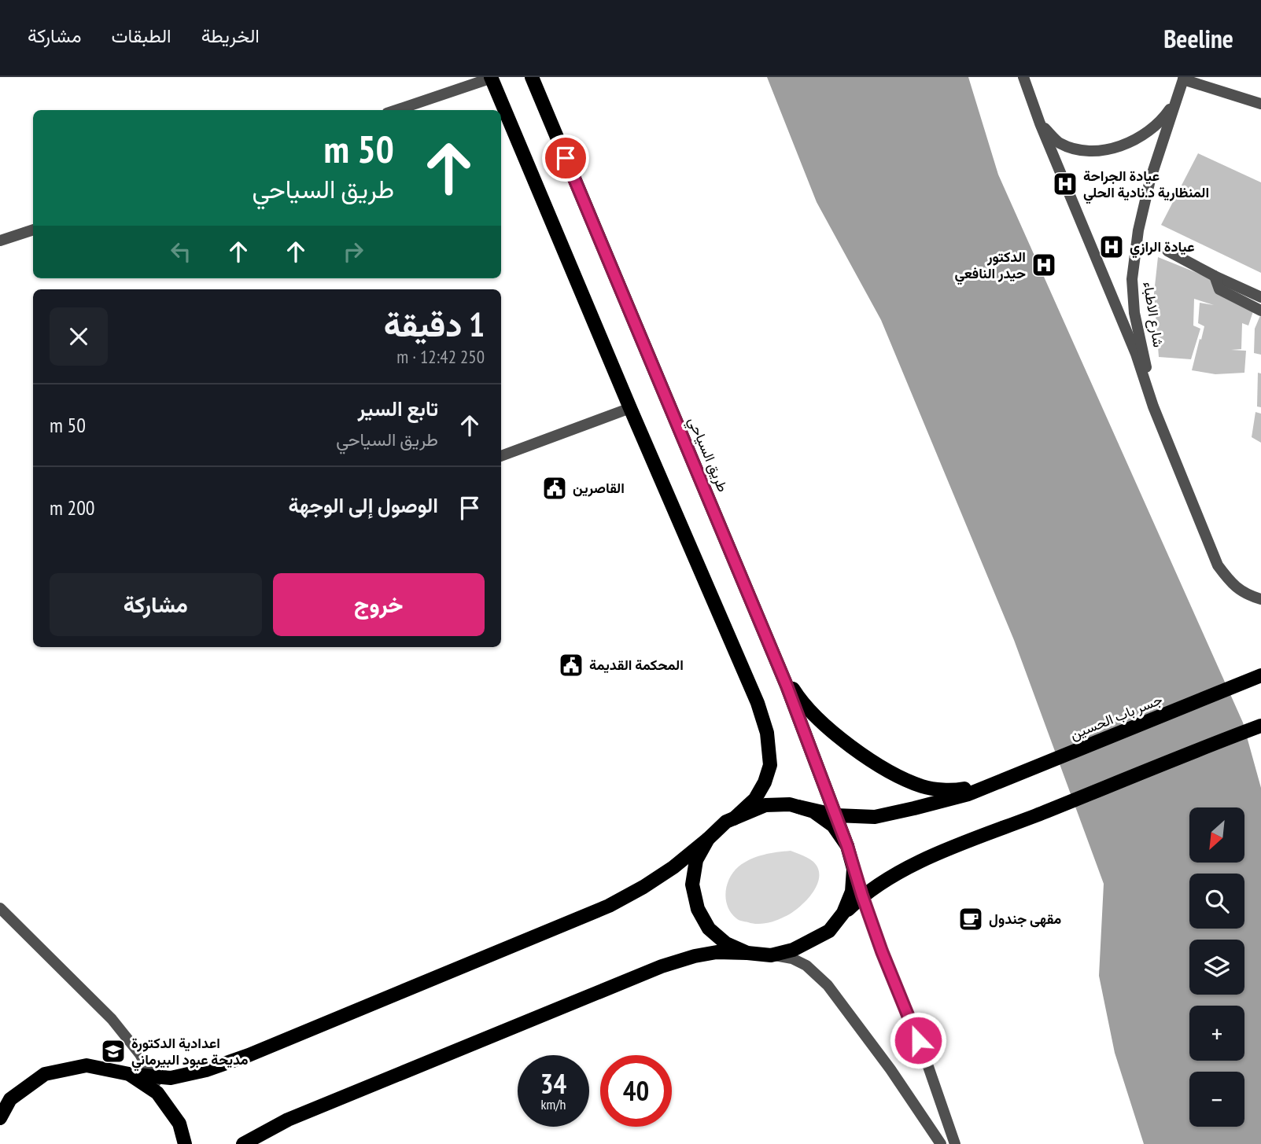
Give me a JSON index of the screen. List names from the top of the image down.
{
  "streets": {
    "main road": ["طريق السياحي", "جسر باب الحسين"],
    "street": ["شارع الاطباء"]
  },
  "places": {
    "hospital": ["عيادة الجراحة المنظارية د.نادية الحلي", "عيادة الرازي", "الدكتور حيدر النافعي"],
    "public building": ["القاصرين", "المحكمة القديمة"],
    "cafe": ["مقهى جندول"],
    "school or university": ["اعدادية الدكتورة مديحة عبود البيرماني"]
  },
  "north": "bottom left",
  "page": {
    "header": "Beeline",
    "nav": ["الخريطة", "الطبقات", "مشاركة"],
    "turn": ["50 m", "طريق السياحي"],
    "heading": ["1 دقيقة", "250 m · 12:42"],
    "list": [
      {
        "name": "تابع السير",
        "note": "طريق السياحي",
        "value": "50 m"
      },
      {
        "name": "الوصول إلى الوجهة",
        "value": "200 m"
      }
    ],
    "buttons": ["خروج", "مشاركة"],
    "map_buttons": ["+", "−"],
    "speed": "34 km/h",
    "limit": "40"
  }
}
